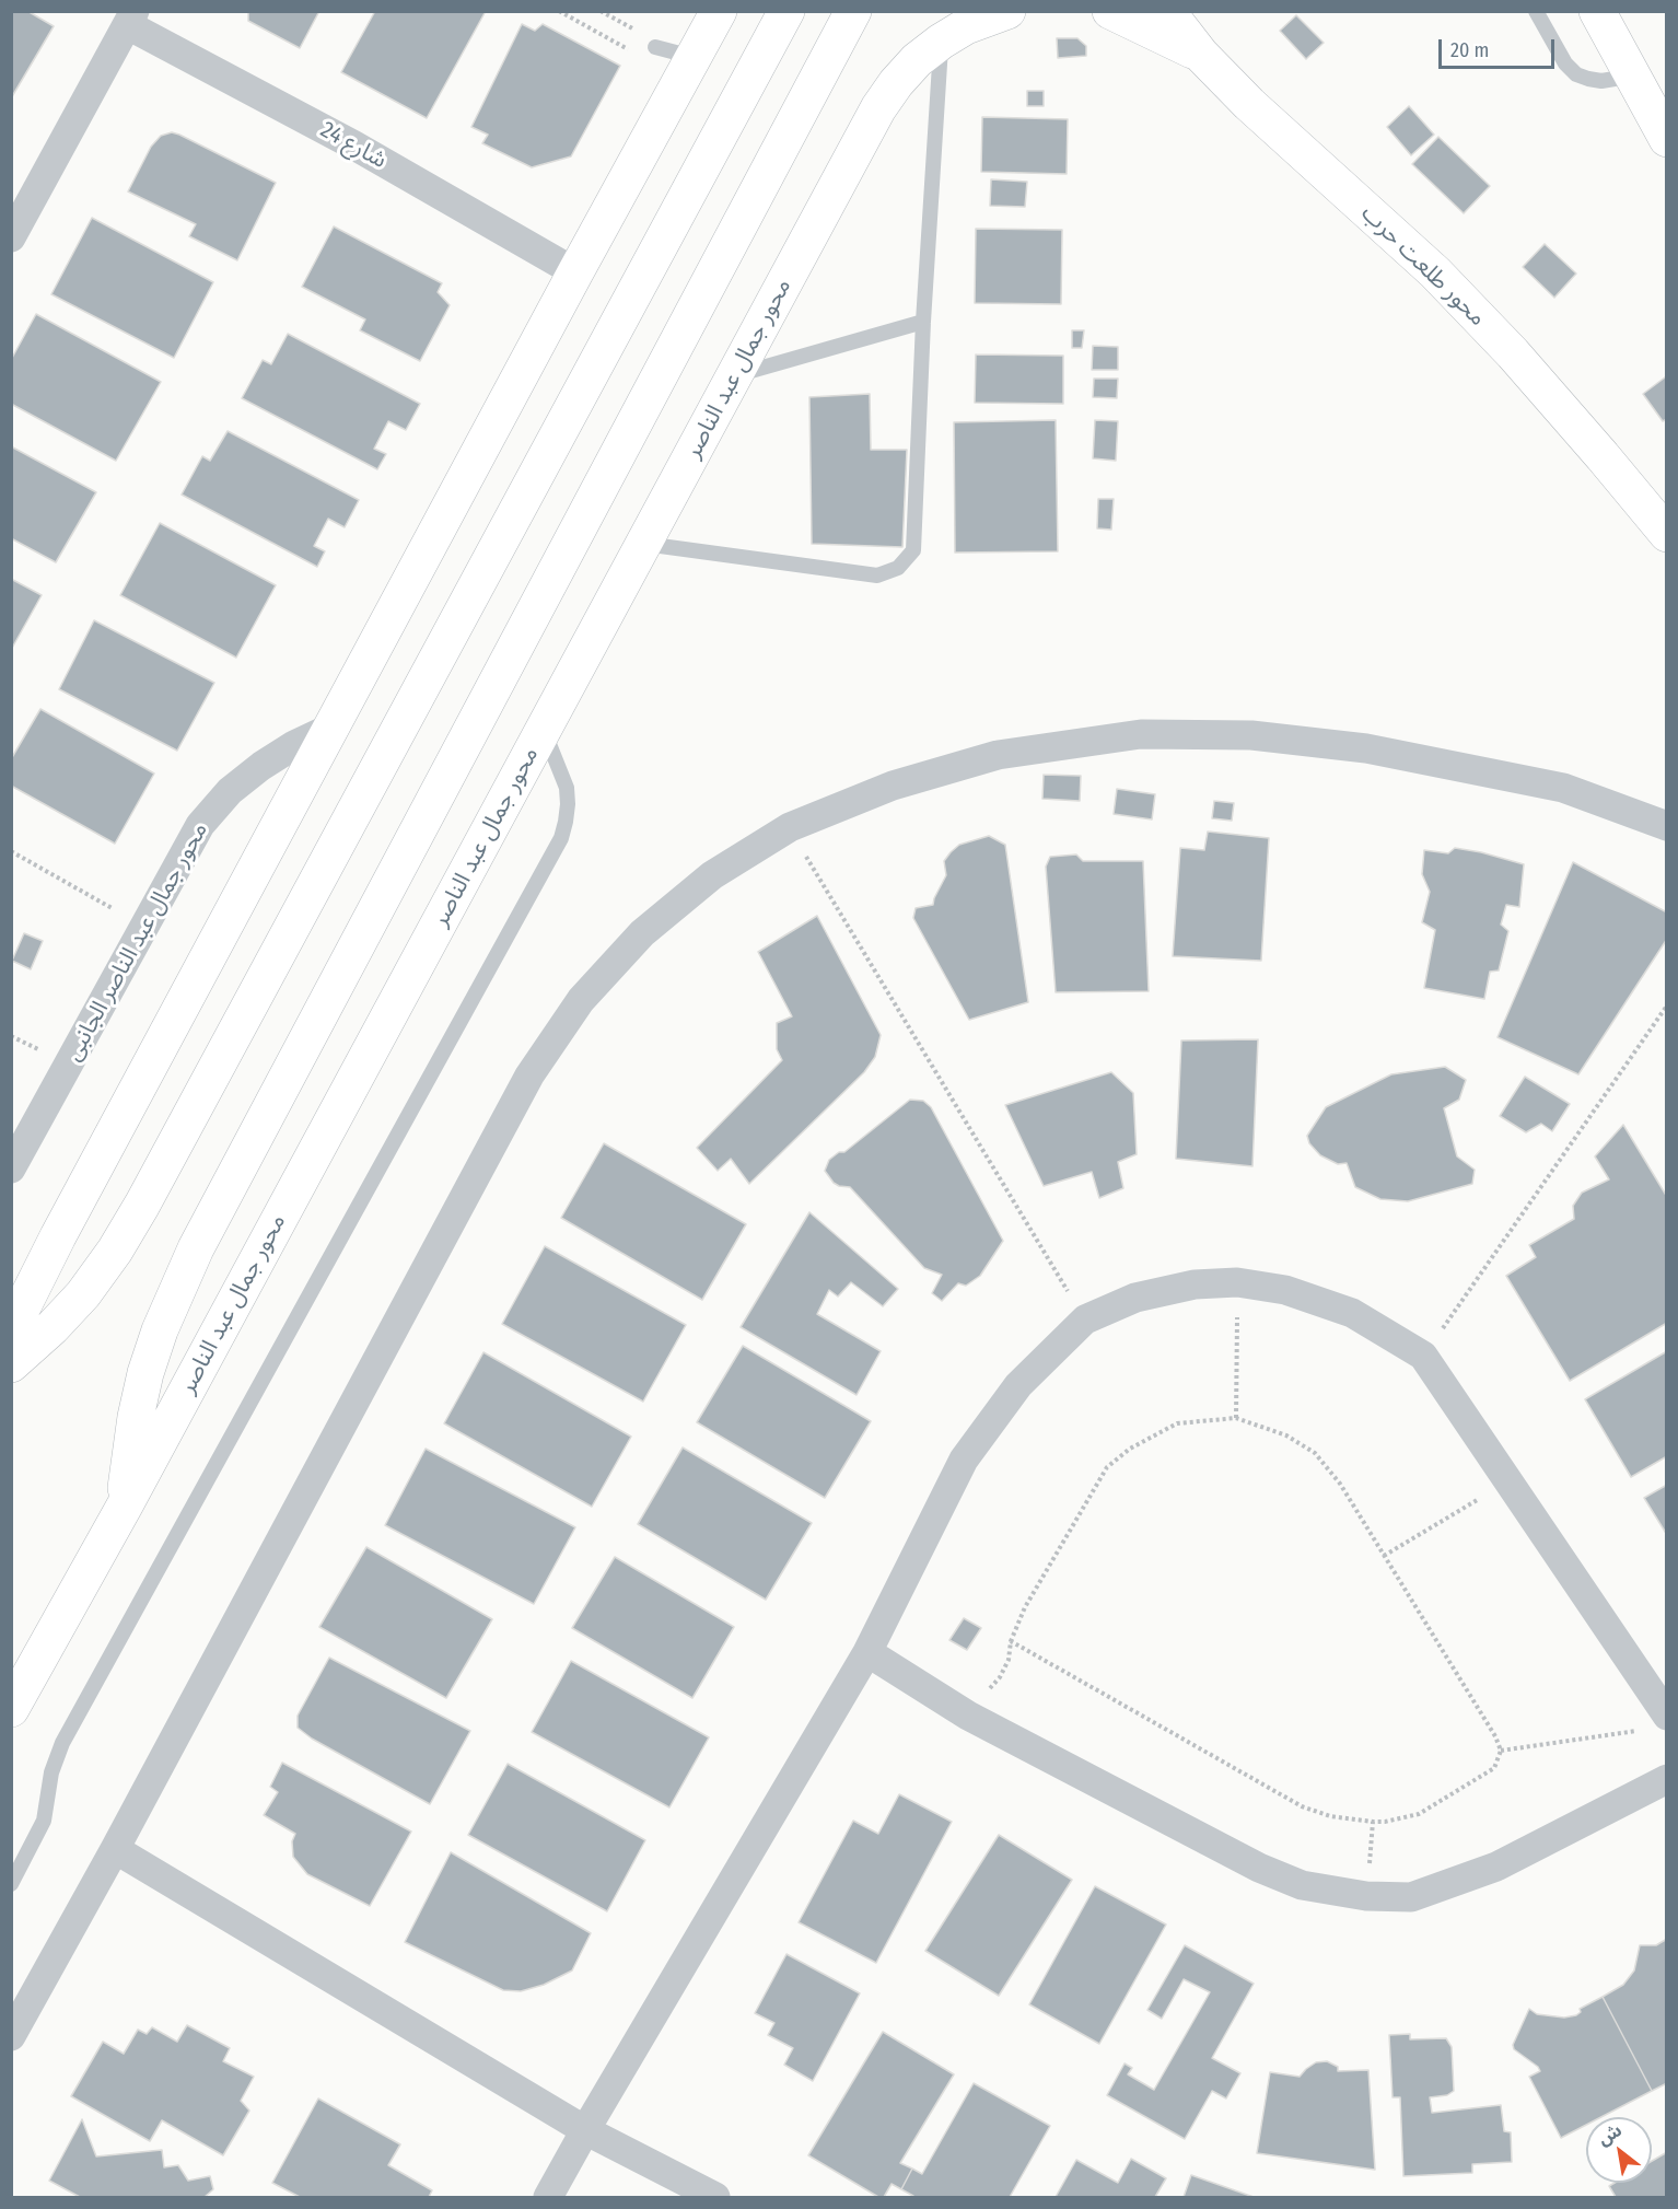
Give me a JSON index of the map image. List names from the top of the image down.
{
  "streets": {
    "main road": ["محور طلعت حرب", "محور جمال عبد الناصر"],
    "street": ["شارع 24", "محور جمال عبد الناصر الجانبى"]
  },
  "scale_bar": "20 m",
  "north": "top left"
}
